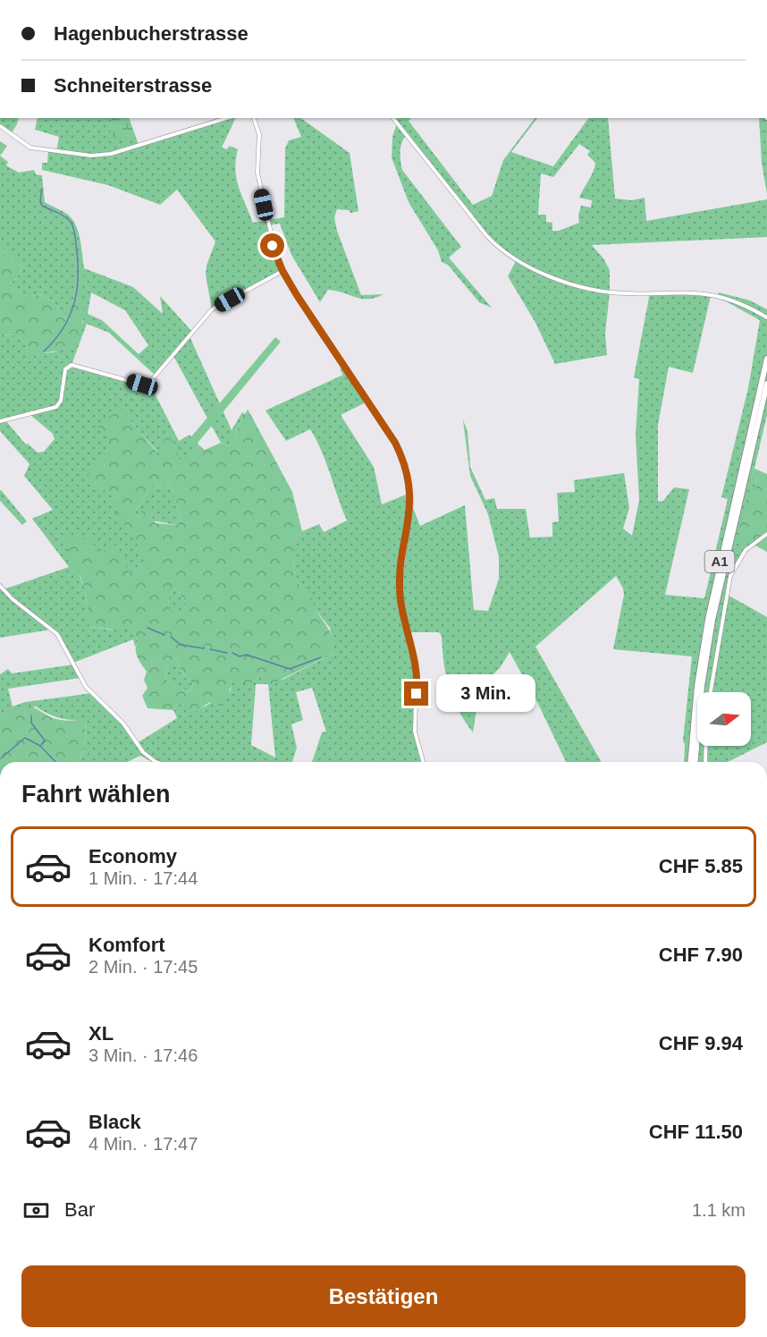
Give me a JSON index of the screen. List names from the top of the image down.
{
  "streets": {
    "highway": ["A1"]
  },
  "north": "right",
  "page": {
    "banner": ["Hagenbucherstrasse", "Schneiterstrasse"],
    "bubble": "3 Min.",
    "heading": "Fahrt wählen",
    "list": [
      {
        "name": "Economy",
        "note": "1 Min. · 17:44",
        "value": "CHF 5.85"
      },
      {
        "name": "Komfort",
        "note": "2 Min. · 17:45",
        "value": "CHF 7.90"
      },
      {
        "name": "XL",
        "note": "3 Min. · 17:46",
        "value": "CHF 9.94"
      },
      {
        "name": "Black",
        "note": "4 Min. · 17:47",
        "value": "CHF 11.50"
      }
    ],
    "pay": ["Bar", "1.1 km"],
    "buttons": "Bestätigen"
  }
}
